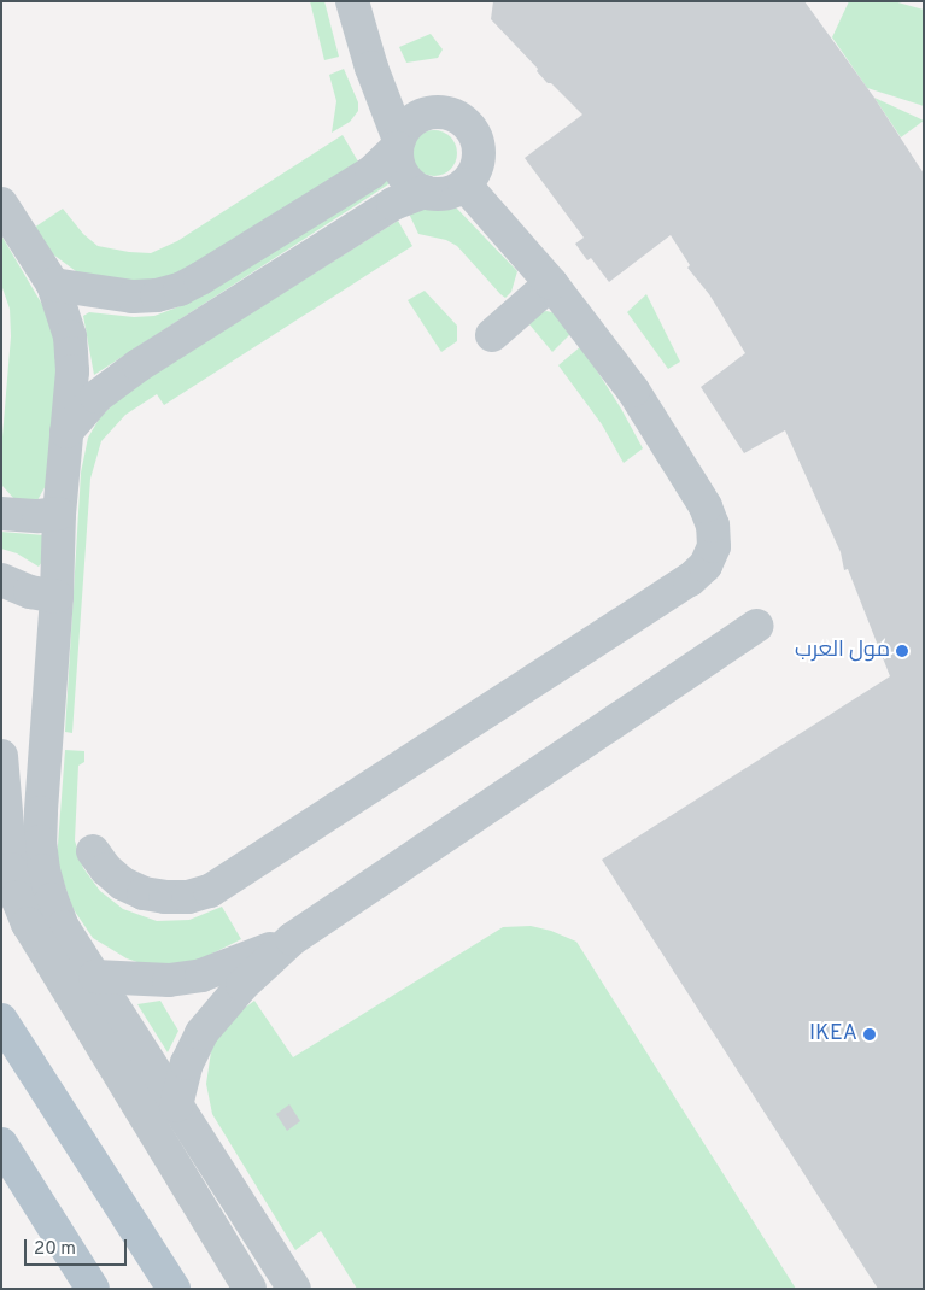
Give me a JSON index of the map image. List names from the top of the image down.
{
  "places": ["مول العرب", "IKEA"],
  "scale_bar": "20 m"
}
